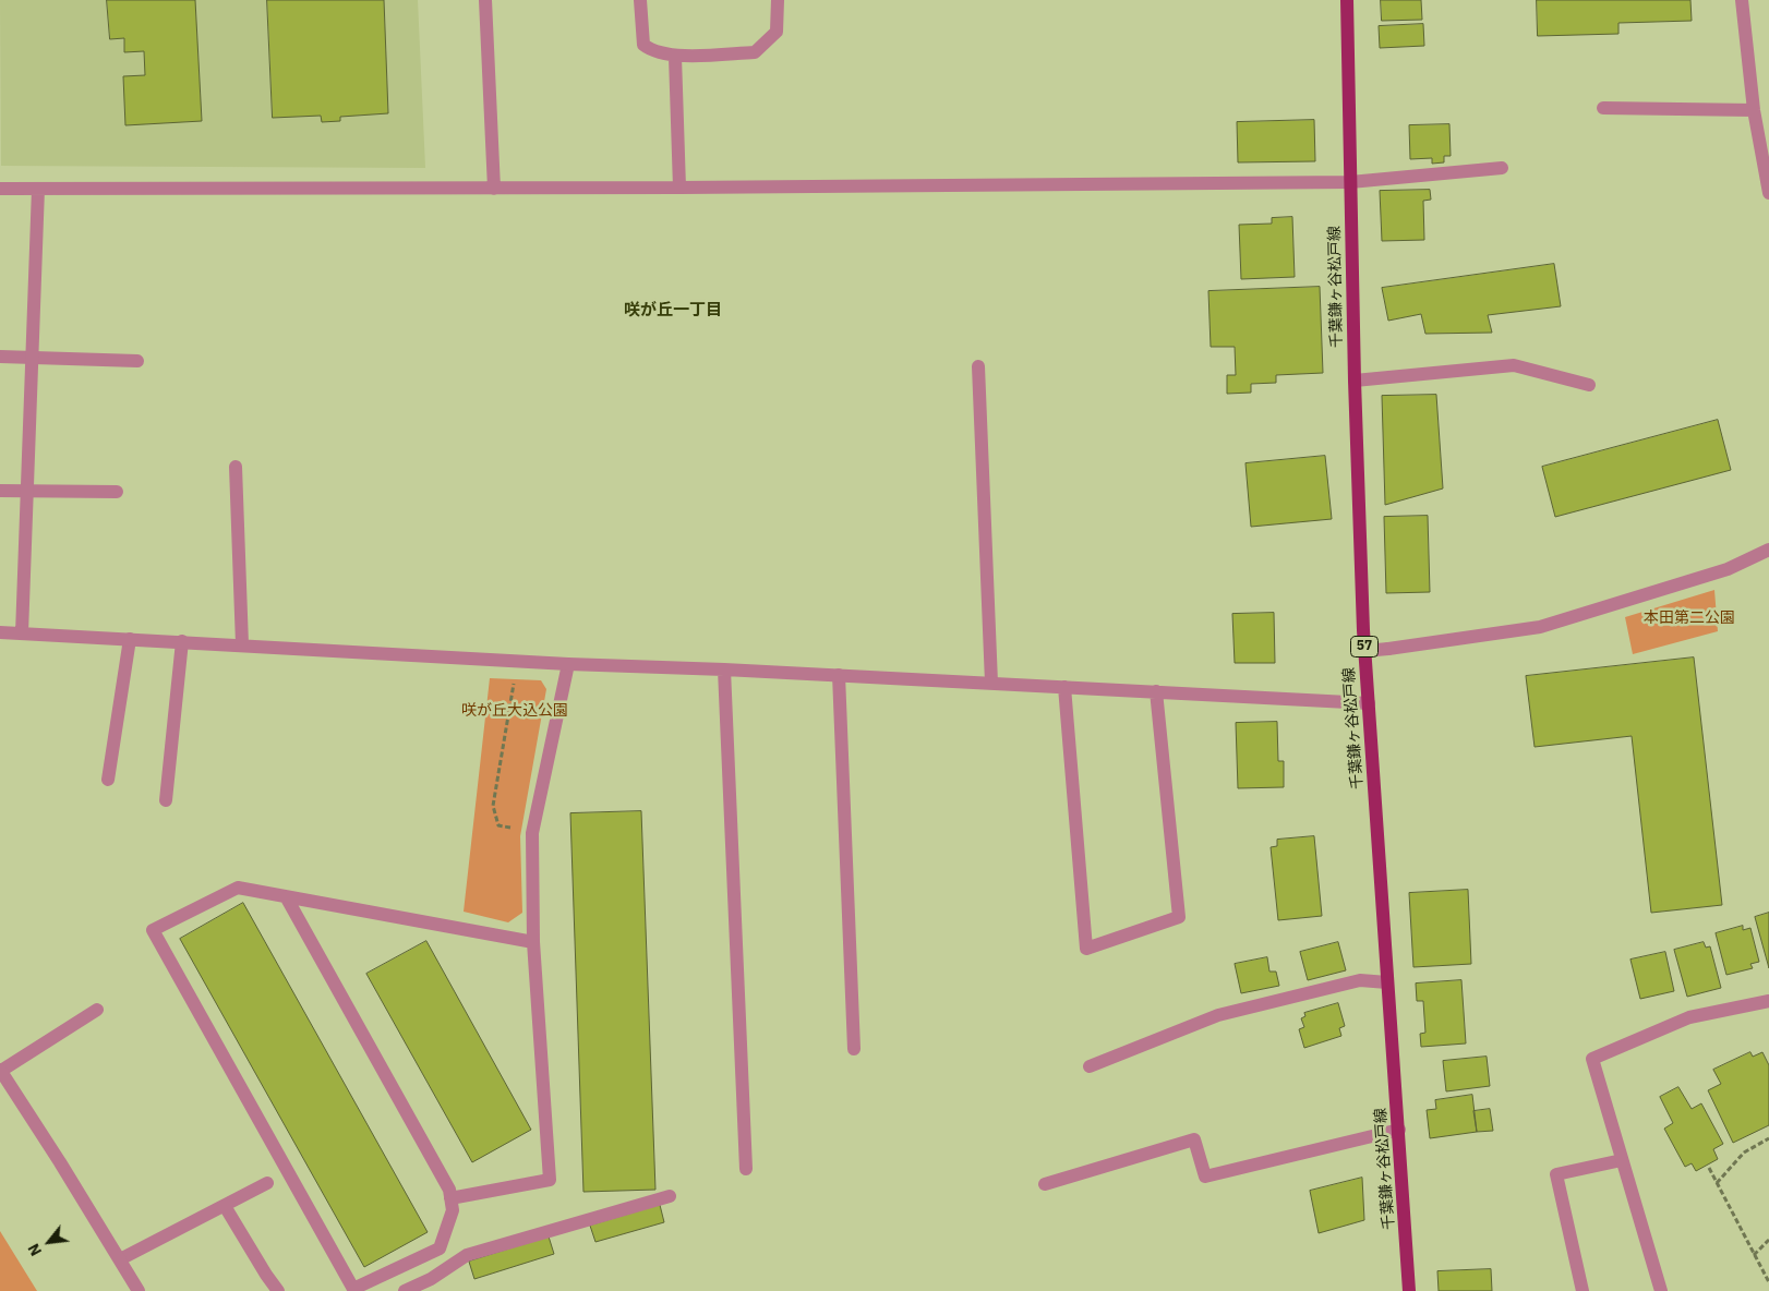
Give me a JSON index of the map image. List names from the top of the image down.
{
  "streets": {
    "main road": ["千葉鎌ヶ谷松戸線", "57"]
  },
  "districts": ["咲が丘一丁目"],
  "parks": ["本田第二公園", "咲が丘大込公園"],
  "north": "bottom left"
}
